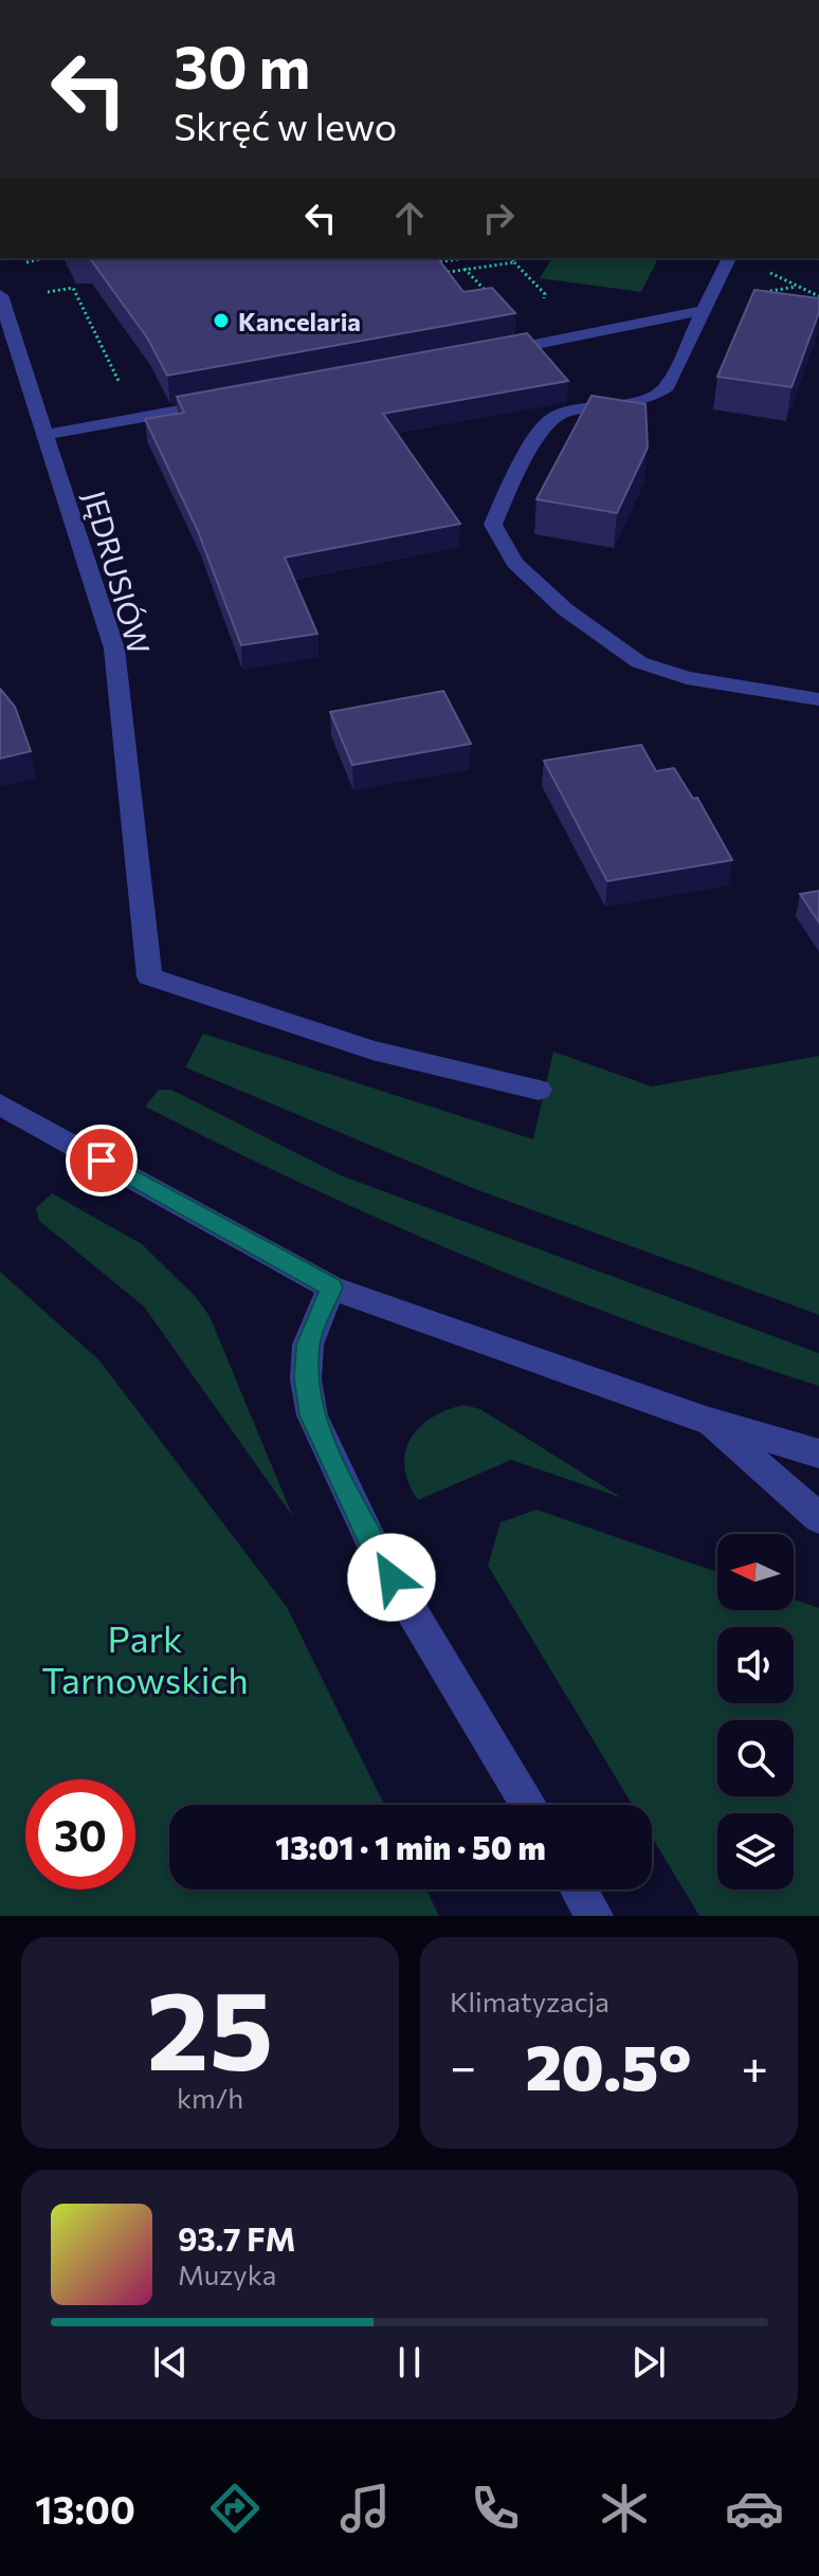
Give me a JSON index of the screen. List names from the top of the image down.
{
  "streets": {
    "street": ["JĘDRUSIÓW"]
  },
  "parks": ["Park Tarnowskich"],
  "places": ["Kancelaria"],
  "north": "left",
  "page": {
    "turn": ["30 m", "Skręć w lewo"],
    "limit": "30",
    "trip": "13:01 · 1 min · 50 m",
    "tile": [
      ["25", "km/h"],
      "Klimatyzacja"
    ],
    "heat": ["−", "20.5°", "+"],
    "song": ["93.7 FM", "Muzyka"],
    "tabs": "13:00"
  }
}
